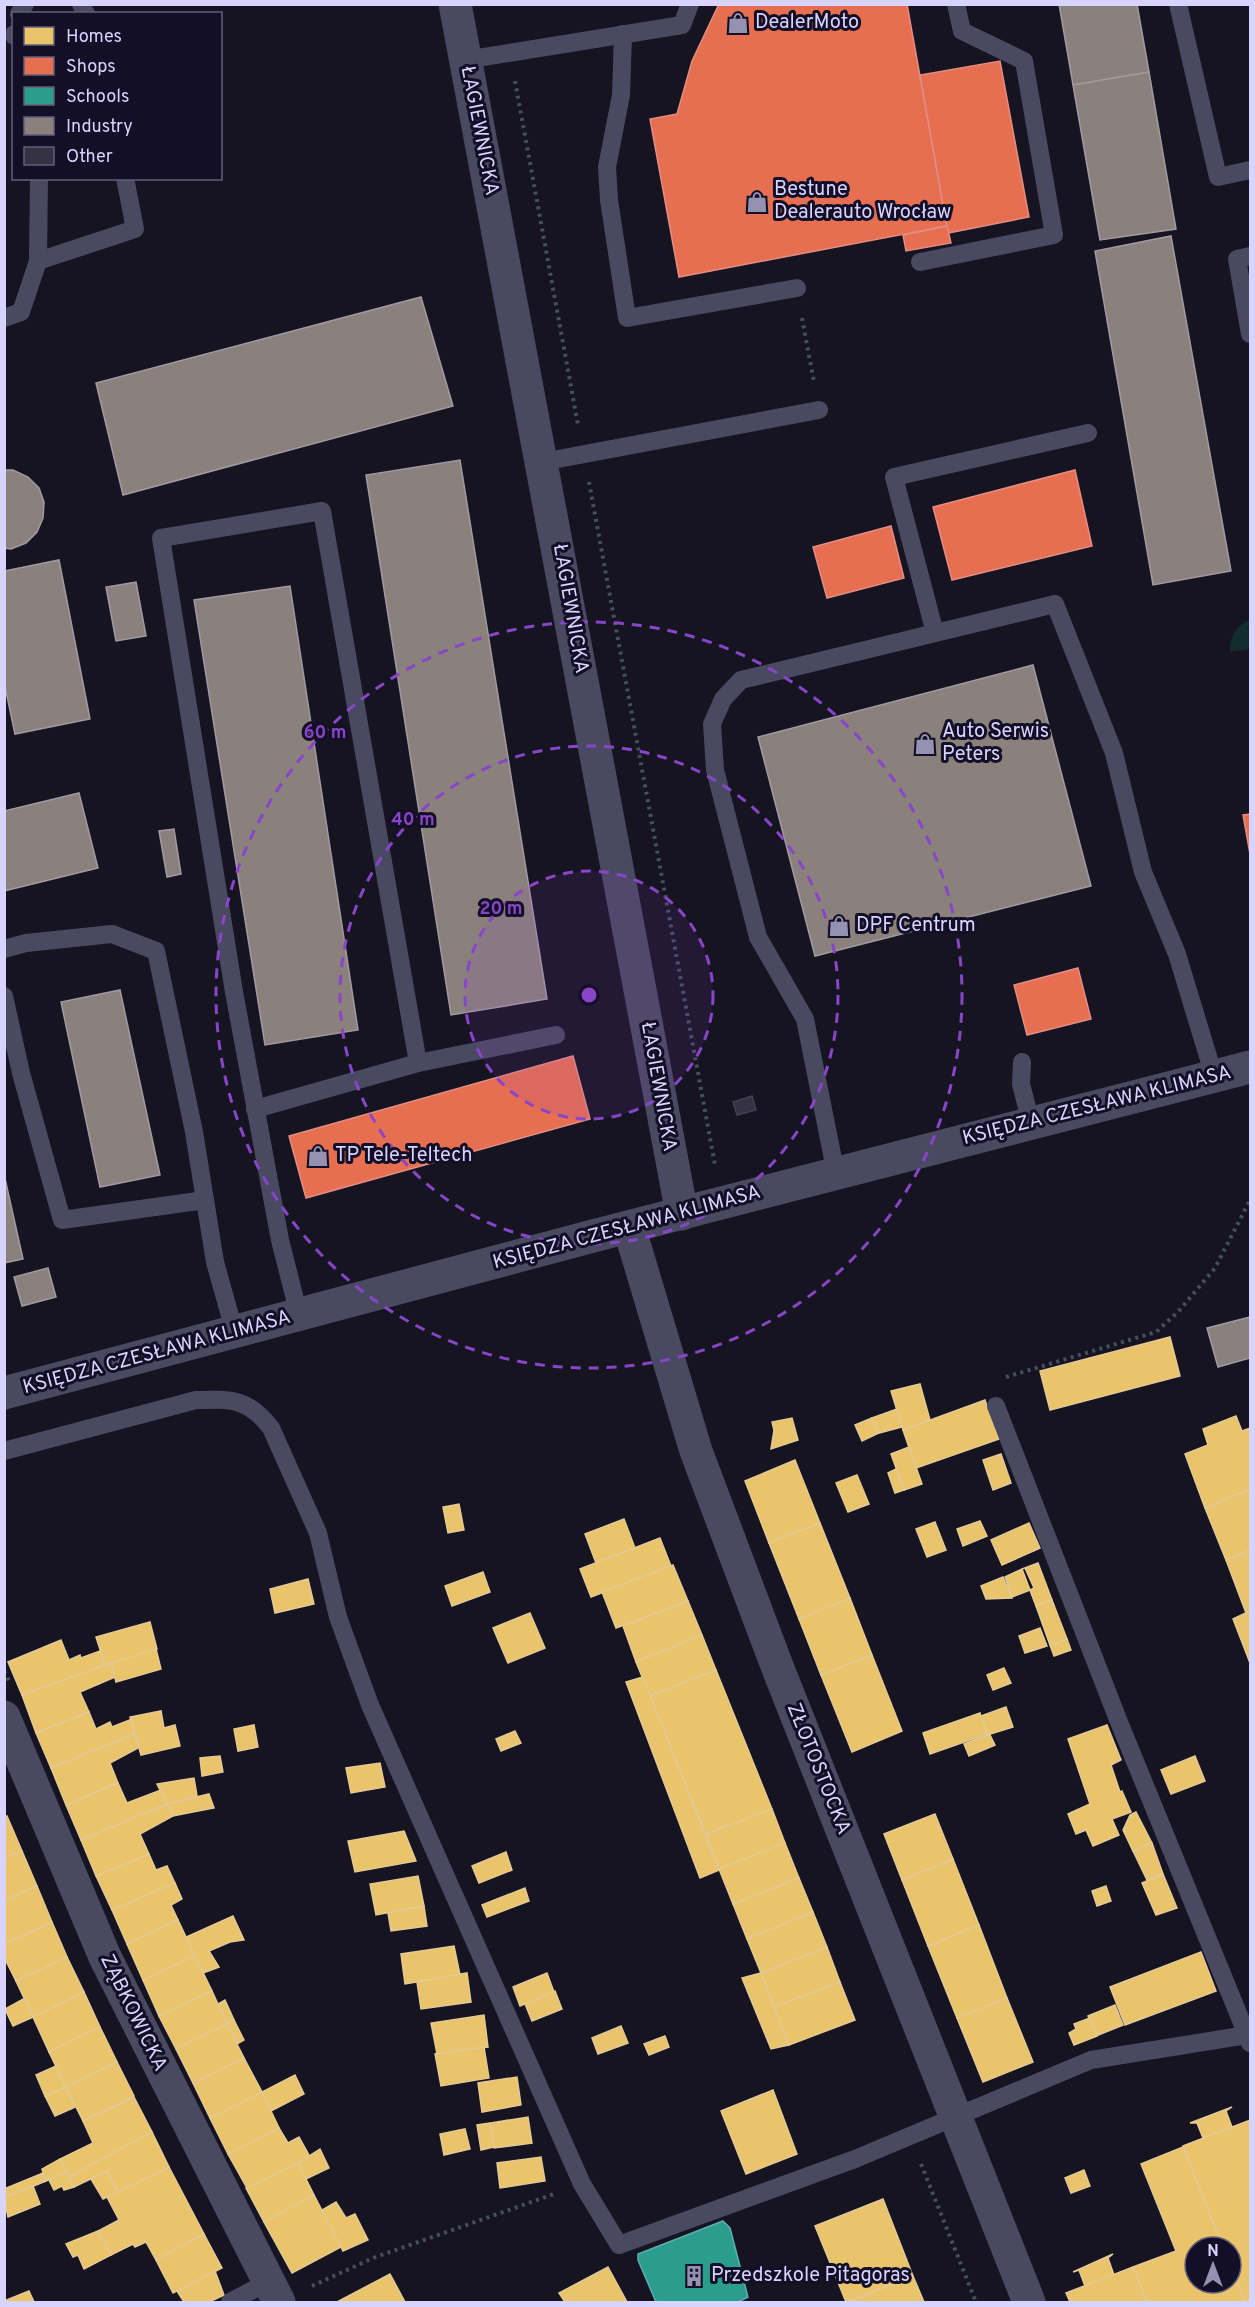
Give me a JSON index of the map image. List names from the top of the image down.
{
  "streets": {
    "street": [
      "ŁAGIEWNICKA",
      "KSIĘDZA CZESŁAWA KLIMASA",
      "ZŁOTOSTOCKA",
      "ZĄBKOWICKA"
    ]
  },
  "crossings": [
    ["ŁAGIEWNICKA", "KSIĘDZA CZESŁAWA KLIMASA"],
    ["KSIĘDZA CZESŁAWA KLIMASA", "ZŁOTOSTOCKA"]
  ],
  "places": {
    "shop": [
      "DealerMoto",
      "Bestune Dealerauto Wrocław",
      "Auto Serwis Peters",
      "DPF Centrum",
      "TP Tele-Teltech"
    ],
    "building": ["Przedszkole Pitagoras"]
  },
  "legend": [
    "Homes",
    "Shops",
    "Schools",
    "Industry",
    "Other"
  ],
  "north": "top",
  "rings": ["60 m", "40 m", "20 m"]
}
